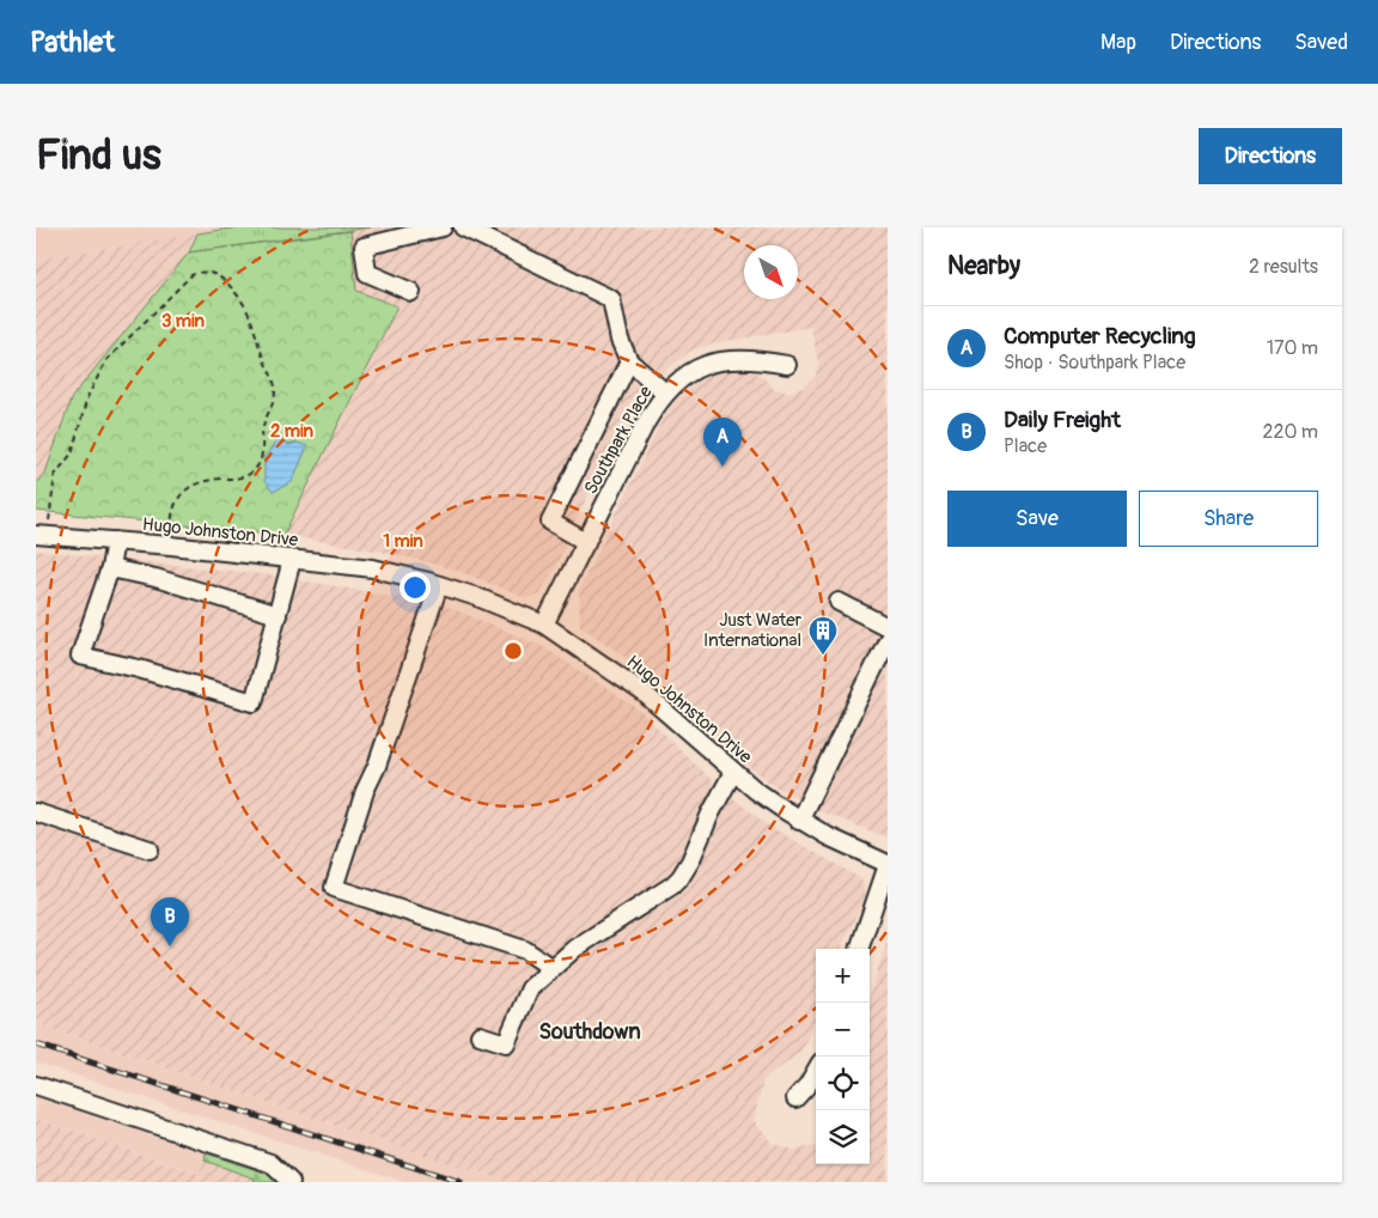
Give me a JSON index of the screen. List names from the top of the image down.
{
  "streets": {
    "street": ["Southpark Place", "Hugo Johnston Drive"]
  },
  "crossings": [
    ["Southpark Place", "Hugo Johnston Drive"]
  ],
  "districts": ["Southdown"],
  "places": {
    "building": ["Just Water International"]
  },
  "north": "bottom right",
  "page": {
    "header": "Pathlet",
    "nav": ["Map", "Directions", "Saved"],
    "buttons": [
      "Directions",
      ["Save", "Share"]
    ],
    "title": "Find us",
    "heading": ["Nearby", "2 results"],
    "list": [
      {
        "mark": "A",
        "name": "Computer Recycling",
        "note": "Shop · Southpark Place",
        "value": "170 m"
      },
      {
        "mark": "B",
        "name": "Daily Freight",
        "note": "Place",
        "value": "220 m"
      }
    ],
    "pins": ["A", "B"],
    "map_buttons": ["+", "−"]
  },
  "rings": ["3 min", "2 min", "1 min"]
}
